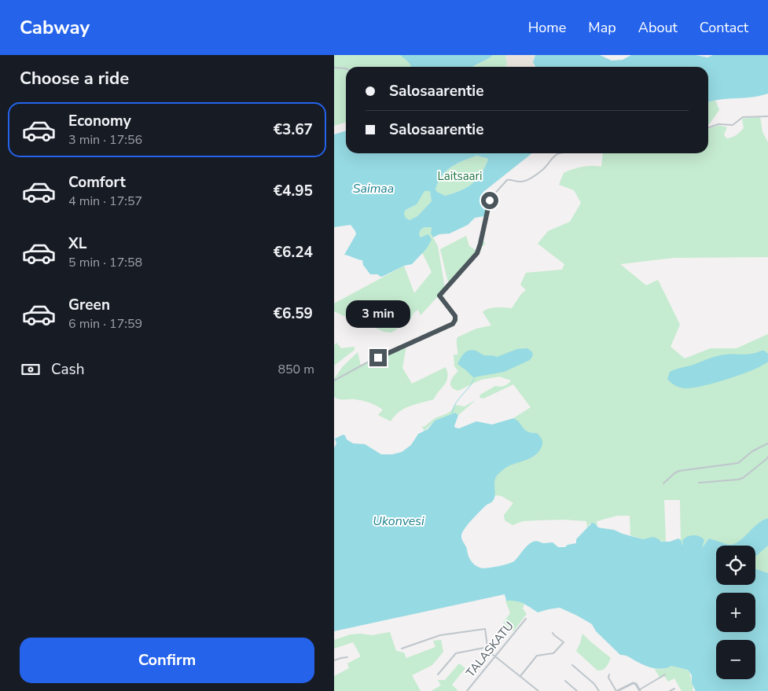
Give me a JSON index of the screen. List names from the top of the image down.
{
  "streets": {
    "street": ["TALASKATU"]
  },
  "water": ["Saimaa", "Ukonvesi"],
  "parks": ["Laitsaari"],
  "page": {
    "header": "Cabway",
    "nav": [
      "Home",
      "Map",
      "About",
      "Contact"
    ],
    "heading": "Choose a ride",
    "banner": ["Salosaarentie", "Salosaarentie"],
    "list": [
      {
        "name": "Economy",
        "note": "3 min · 17:56",
        "value": "€3.67"
      },
      {
        "name": "Comfort",
        "note": "4 min · 17:57",
        "value": "€4.95"
      },
      {
        "name": "XL",
        "note": "5 min · 17:58",
        "value": "€6.24"
      },
      {
        "name": "Green",
        "note": "6 min · 17:59",
        "value": "€6.59"
      }
    ],
    "bubble": "3 min",
    "pay": ["Cash", "850 m"],
    "map_buttons": ["+", "−"],
    "buttons": "Confirm"
  }
}
